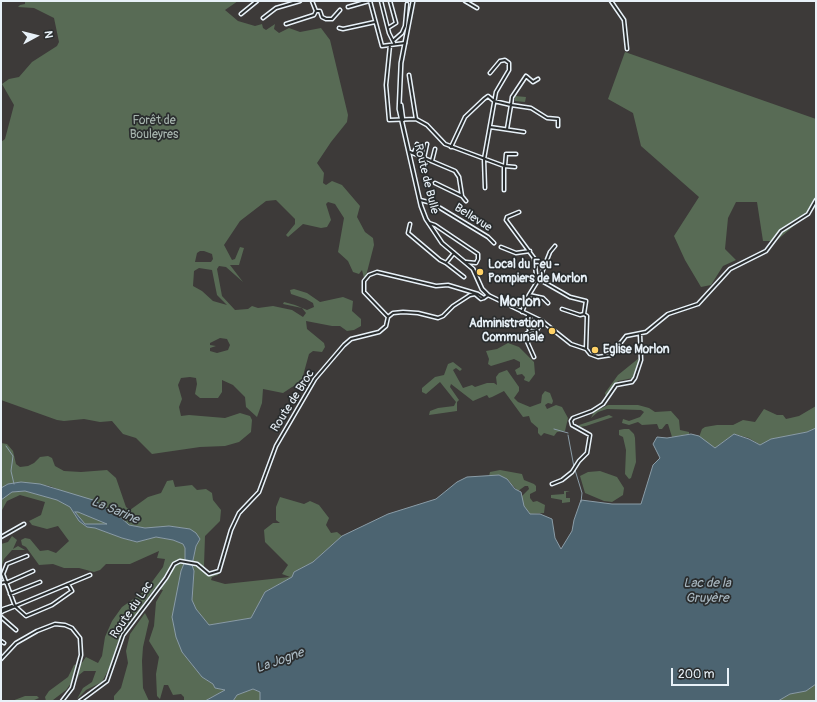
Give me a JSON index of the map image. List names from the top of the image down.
{
  "streets": {
    "street": [
      "Route de Bulle",
      "Bellevue",
      "Route de Broc",
      "Route du Lac"
    ]
  },
  "crossings": [
    ["Route de Bulle", "Bellevue"],
    ["Route de Broc", "Route du Lac"]
  ],
  "districts": ["Morlon"],
  "water": ["La Sarine", "Lac de la Gruyère", "La Jogne"],
  "parks": ["Forêt de Bouleyres"],
  "places": ["Local du Feu - Pompiers de Morlon", "Administration Communale", "Eglise Morlon"],
  "scale_bar": "200 m",
  "north": "right"
}
